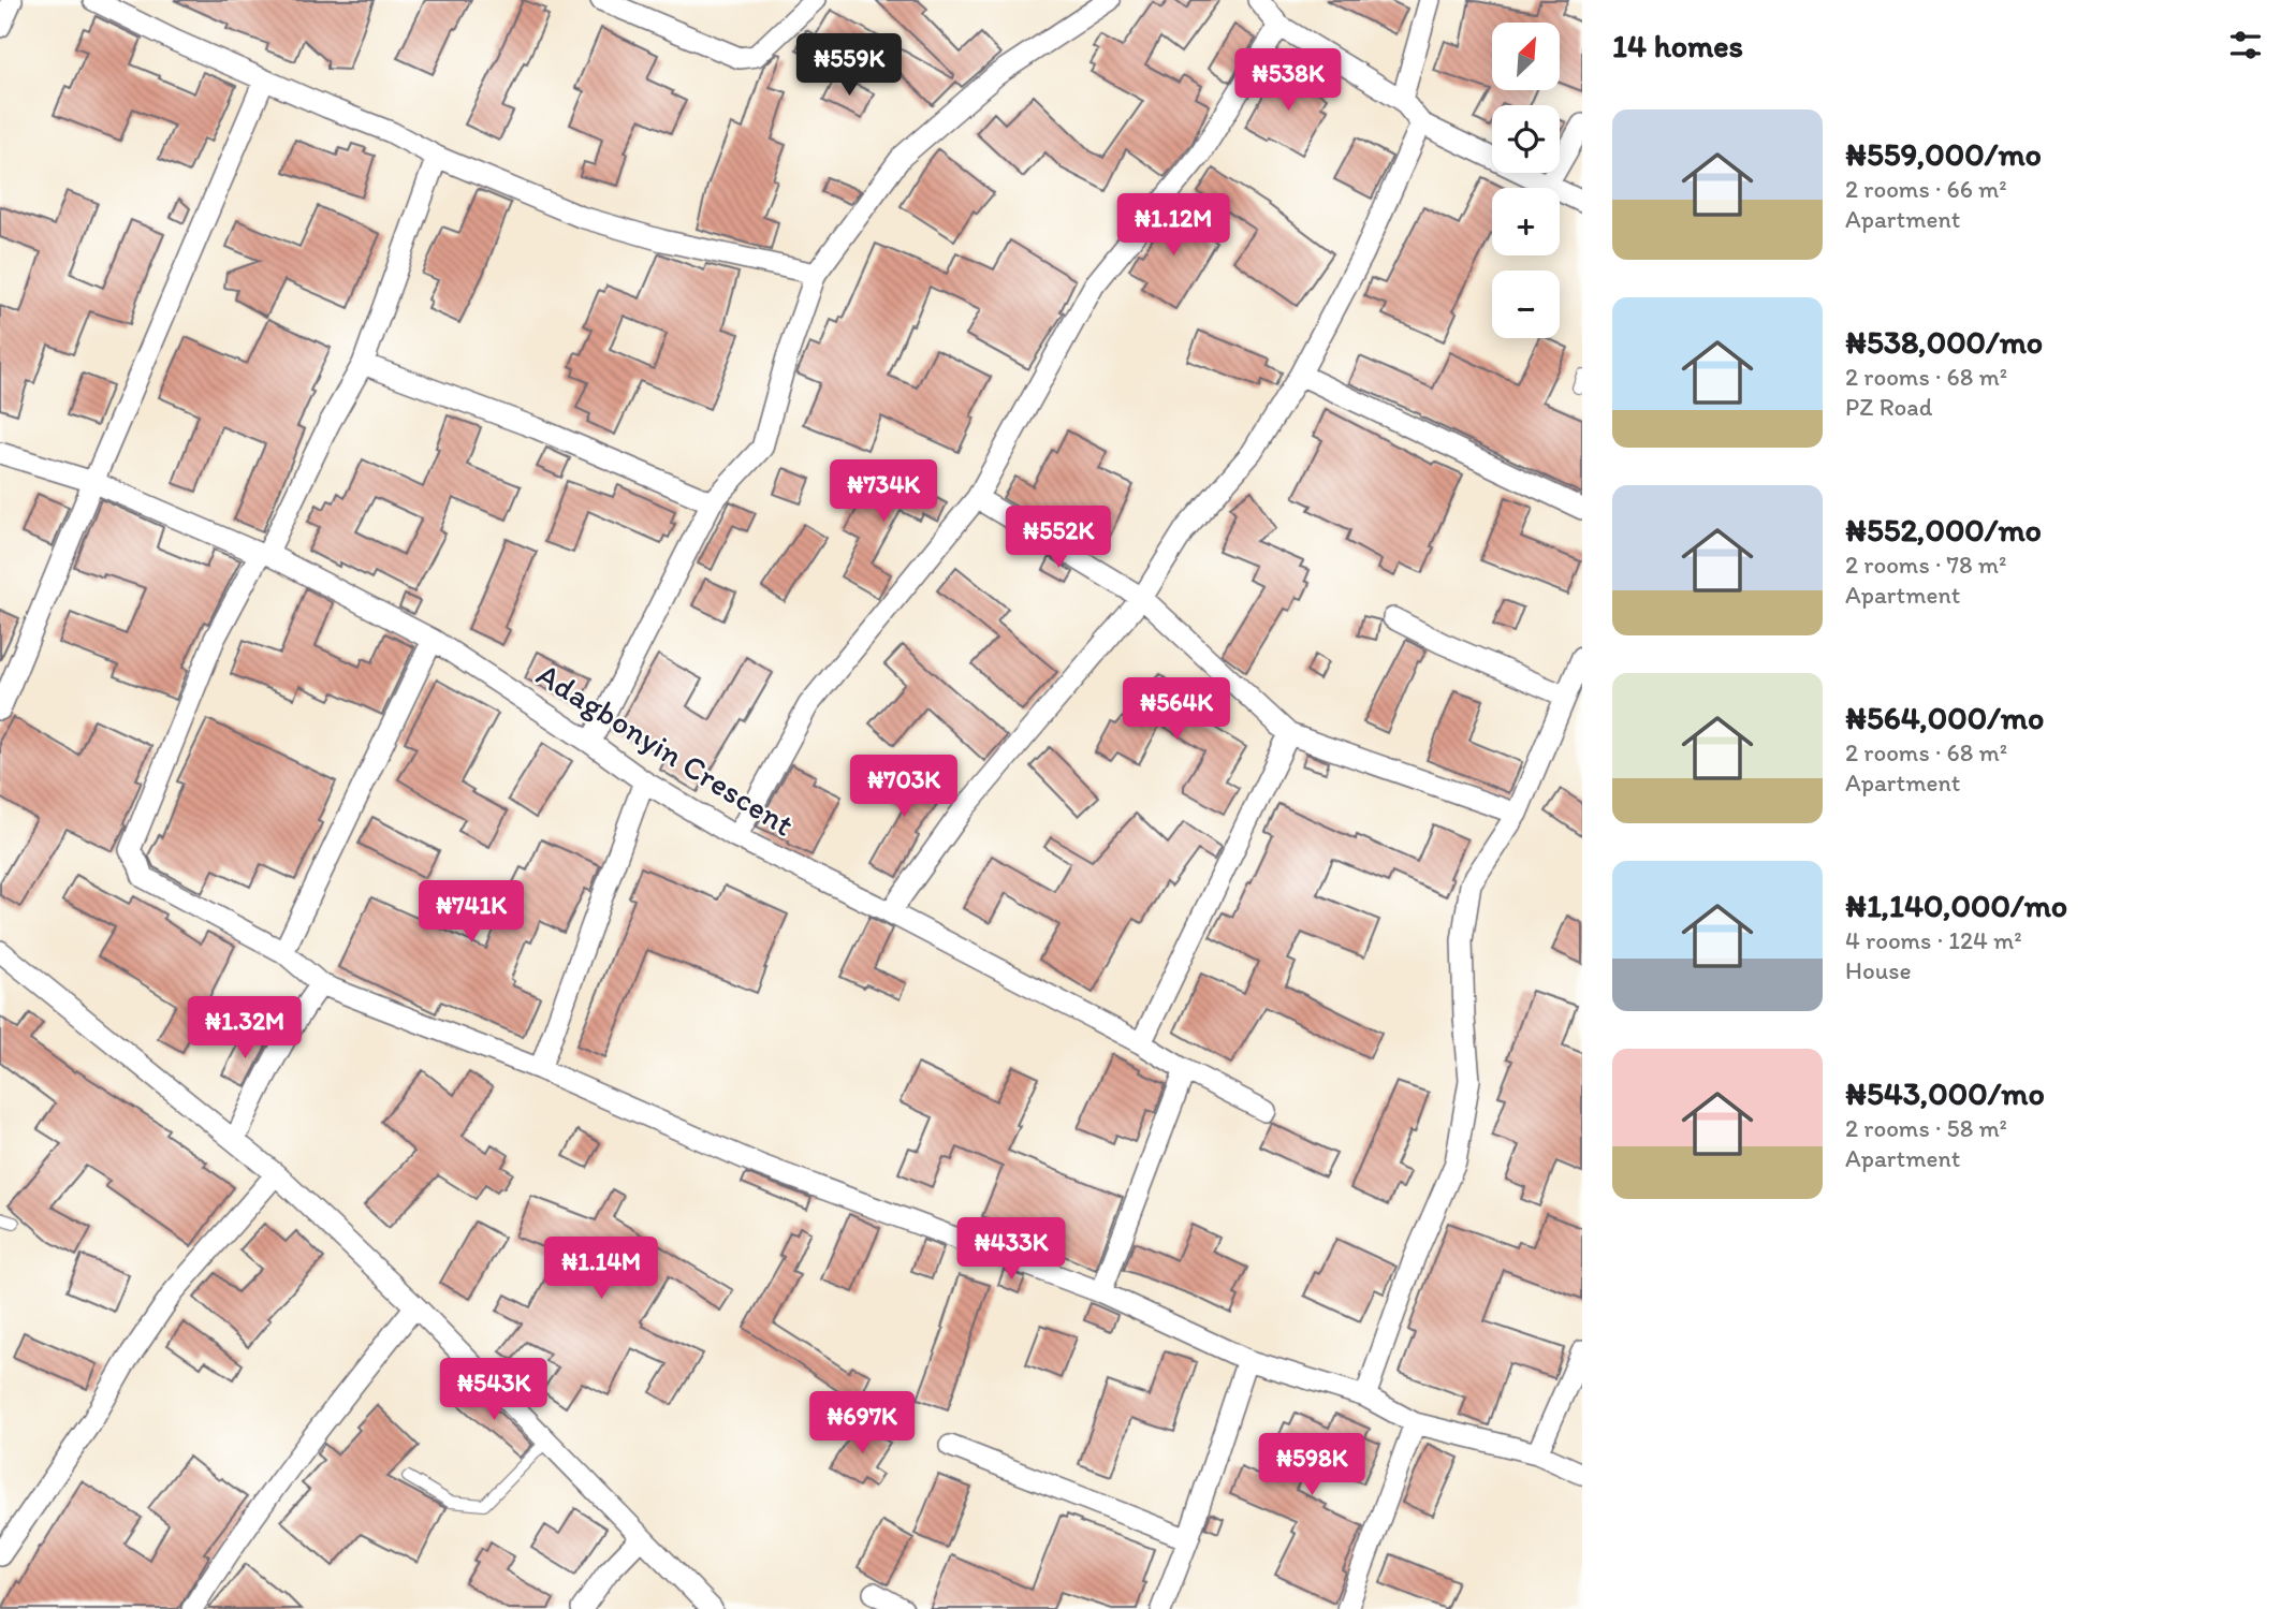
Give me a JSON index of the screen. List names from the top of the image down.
{
  "streets": {
    "street": ["Adagbonyin Crescent"]
  },
  "north": "top right",
  "page": {
    "heading": "14 homes",
    "map_buttons": ["+", "−"],
    "price": [
      "₦559K",
      "₦538K",
      "₦1.12M",
      "₦734K",
      "₦552K",
      "₦564K",
      "₦703K",
      "₦741K",
      "₦1.32M",
      "₦433K",
      "₦1.14M",
      "₦543K",
      "₦697K",
      "₦598K"
    ],
    "list": [
      {
        "name": "₦559,000/mo",
        "note": "2 rooms · 66 m² · Apartment"
      },
      {
        "name": "₦538,000/mo",
        "note": "2 rooms · 68 m² · PZ Road"
      },
      {
        "name": "₦552,000/mo",
        "note": "2 rooms · 78 m² · Apartment"
      },
      {
        "name": "₦564,000/mo",
        "note": "2 rooms · 68 m² · Apartment"
      },
      {
        "name": "₦1,140,000/mo",
        "note": "4 rooms · 124 m² · House"
      },
      {
        "name": "₦543,000/mo",
        "note": "2 rooms · 58 m² · Apartment"
      }
    ]
  }
}
